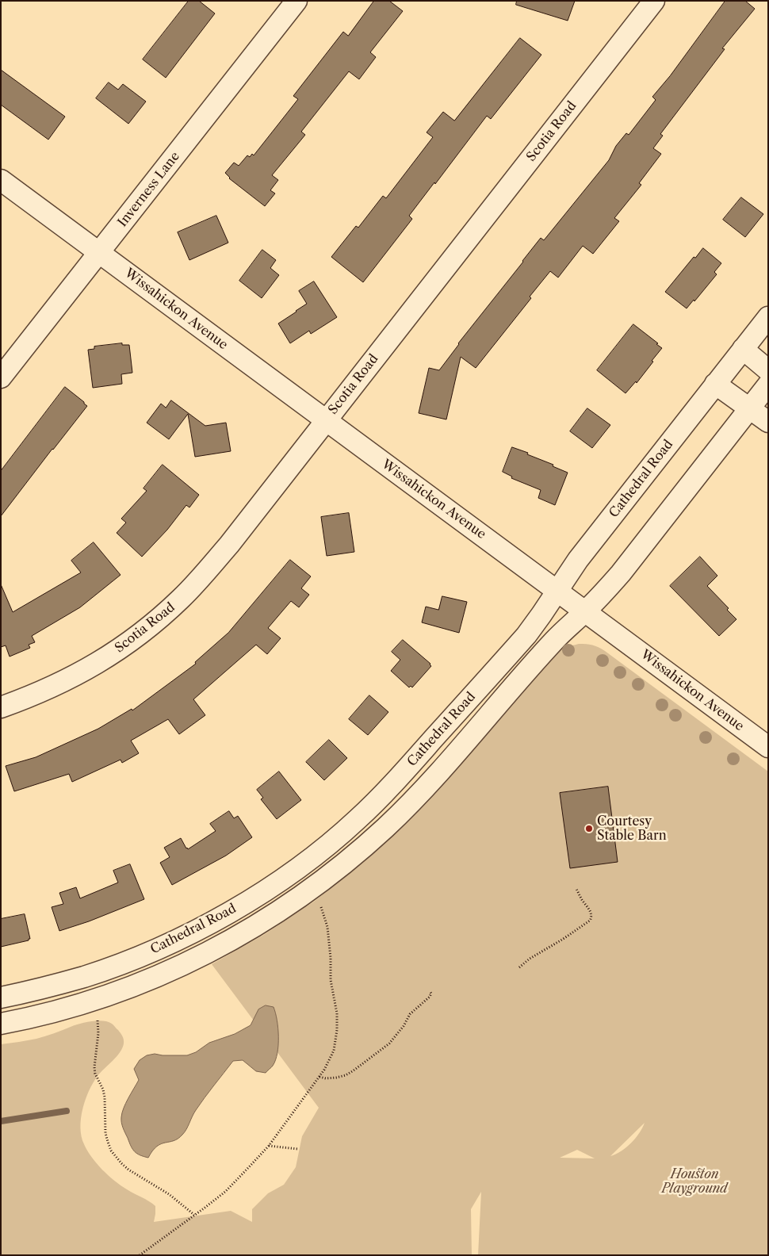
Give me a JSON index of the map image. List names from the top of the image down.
{
  "streets": {
    "street": [
      "Scotia Road",
      "Inverness Lane",
      "Wissahickon Avenue",
      "Cathedral Road"
    ]
  },
  "crossings": [
    ["Scotia Road", "Wissahickon Avenue"],
    ["Inverness Lane", "Wissahickon Avenue"],
    ["Wissahickon Avenue", "Cathedral Road"]
  ],
  "parks": ["Houston Playground"],
  "places": ["Courtesy Stable Barn"]
}
